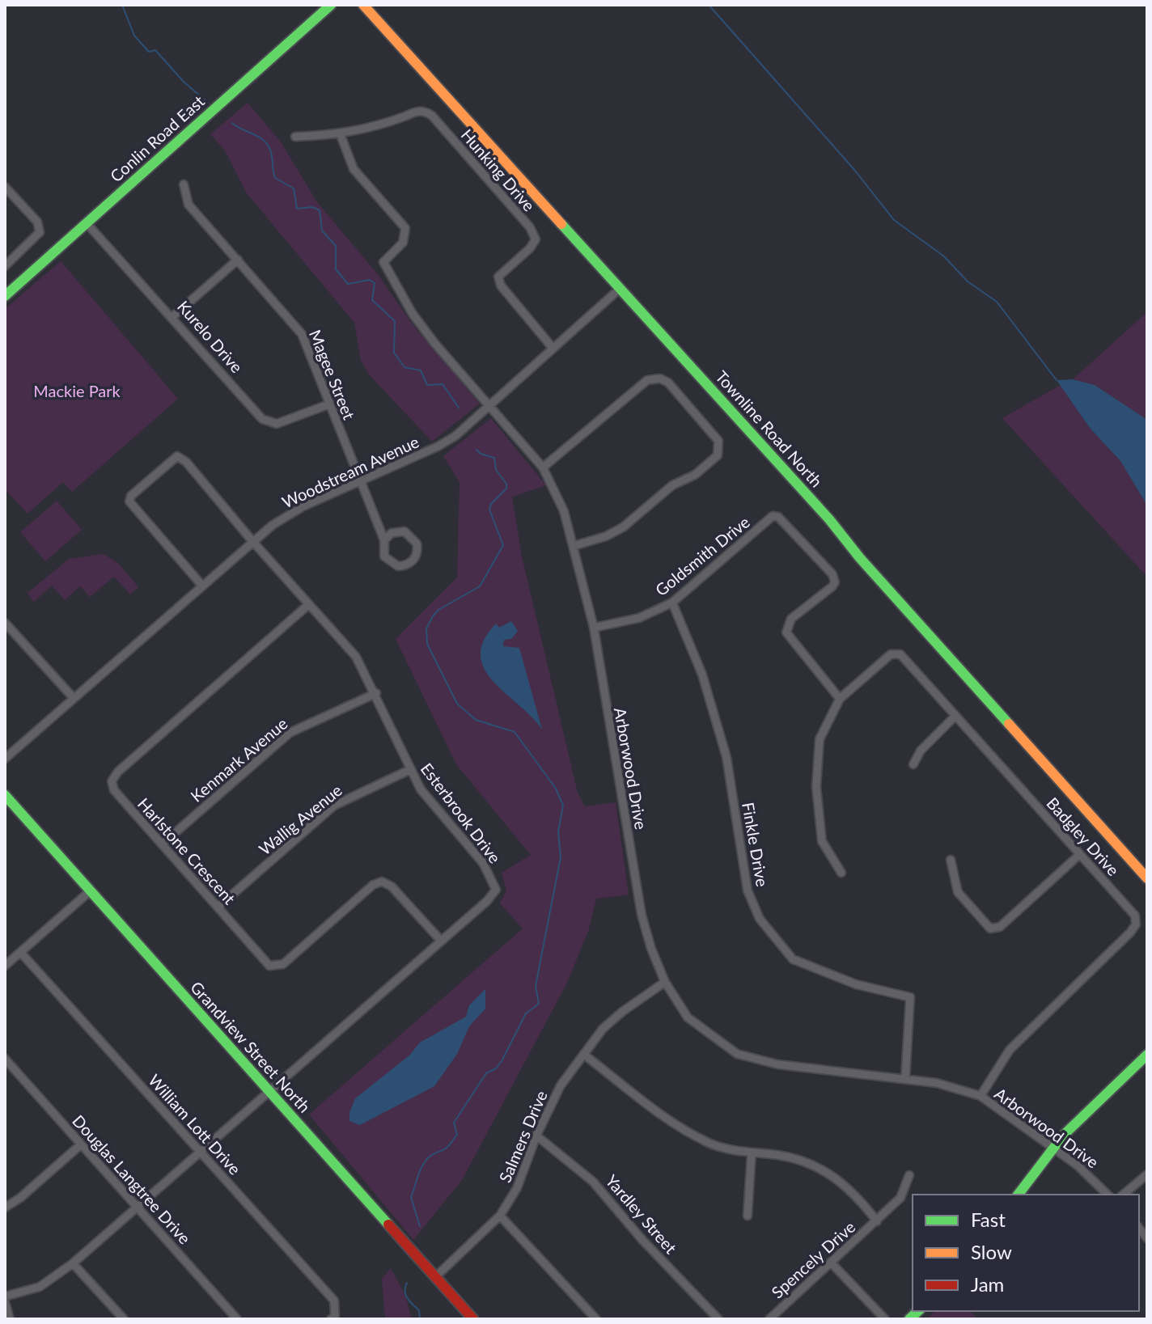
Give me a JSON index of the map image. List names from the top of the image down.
{
  "streets": {
    "street": [
      "Conlin Road East",
      "Hunking Drive",
      "Kurelo Drive",
      "Magee Street",
      "Townline Road North",
      "Woodstream Avenue",
      "Goldsmith Drive",
      "Kenmark Avenue",
      "Arborwood Drive",
      "Esterbrook Drive",
      "Wallig Avenue",
      "Badgley Drive",
      "Finkle Drive",
      "Harlstone Crescent",
      "Grandview Street North",
      "William Lott Drive",
      "Salmers Drive",
      "Douglas Langtree Drive",
      "Yardley Street",
      "Spencely Drive"
    ]
  },
  "crossings": [
    ["Conlin Road East", "Kurelo Drive"],
    ["Hunking Drive", "Woodstream Avenue"],
    ["Hunking Drive", "Arborwood Drive"],
    ["Kurelo Drive", "Magee Street"],
    ["Magee Street", "Woodstream Avenue"],
    ["Townline Road North", "Woodstream Avenue"],
    ["Woodstream Avenue", "Arborwood Drive"],
    ["Woodstream Avenue", "Esterbrook Drive"],
    ["Goldsmith Drive", "Arborwood Drive"],
    ["Goldsmith Drive", "Badgley Drive"],
    ["Goldsmith Drive", "Finkle Drive"],
    ["Kenmark Avenue", "Esterbrook Drive"],
    ["Kenmark Avenue", "Harlstone Crescent"],
    ["Arborwood Drive", "Badgley Drive"],
    ["Arborwood Drive", "Finkle Drive"],
    ["Arborwood Drive", "Salmers Drive"],
    ["Esterbrook Drive", "Wallig Avenue"],
    ["Esterbrook Drive", "Harlstone Crescent"],
    ["Esterbrook Drive", "Grandview Street North"],
    ["Esterbrook Drive", "William Lott Drive"],
    ["Esterbrook Drive", "Douglas Langtree Drive"],
    ["Wallig Avenue", "Harlstone Crescent"],
    ["Grandview Street North", "Salmers Drive"],
    ["Salmers Drive", "Yardley Street"]
  ],
  "parks": ["Mackie Park"],
  "legend": ["Fast", "Slow", "Jam"]
}
